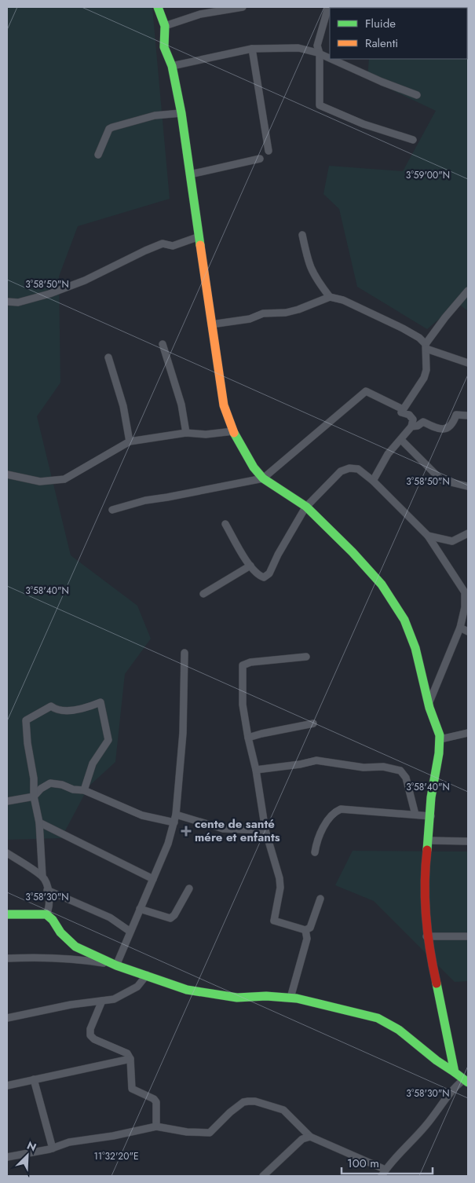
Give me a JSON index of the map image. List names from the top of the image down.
{
  "places": {
    "health": ["cente de santé mére et enfants"]
  },
  "legend": ["Fluide", "Ralenti"],
  "scale_bar": "100 m",
  "north": "top right",
  "coordinates": [
    "3°59'00\"N",
    "3°58'50\"N",
    "3°58'40\"N",
    "3°58'30\"N",
    "11°32'20\"E"
  ]
}
